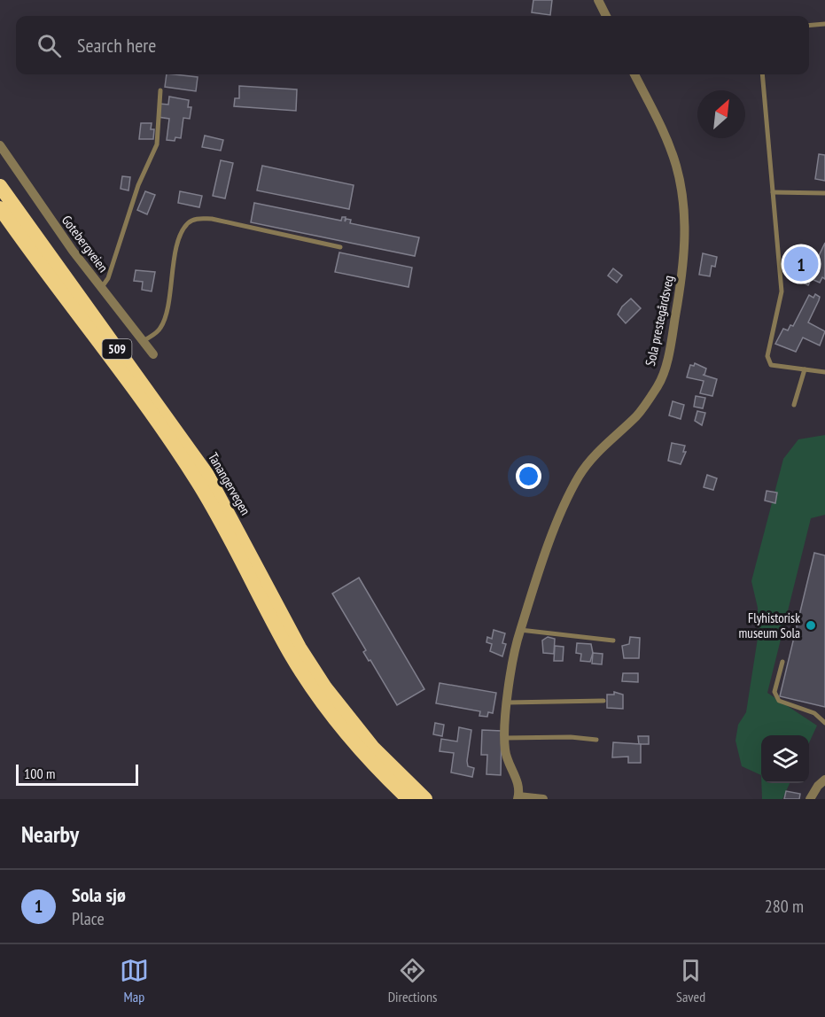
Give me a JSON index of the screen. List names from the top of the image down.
{
  "streets": {
    "highway": ["509", "Tanangervegen"],
    "street": ["Gotebergveien", "Sola prestegårdsveg"]
  },
  "crossings": [
    ["509", "Tanangervegen"]
  ],
  "places": ["Flyhistorisk museum Sola"],
  "scale_bar": "100 m",
  "north": "top right",
  "page": {
    "search": "Search here",
    "pins": "1",
    "scale": "100 m",
    "heading": "Nearby",
    "list": [
      {
        "mark": "1",
        "name": "Sola sjø",
        "note": "Place",
        "value": "280 m"
      }
    ],
    "nav": ["Map", "Directions", "Saved"]
  }
}
